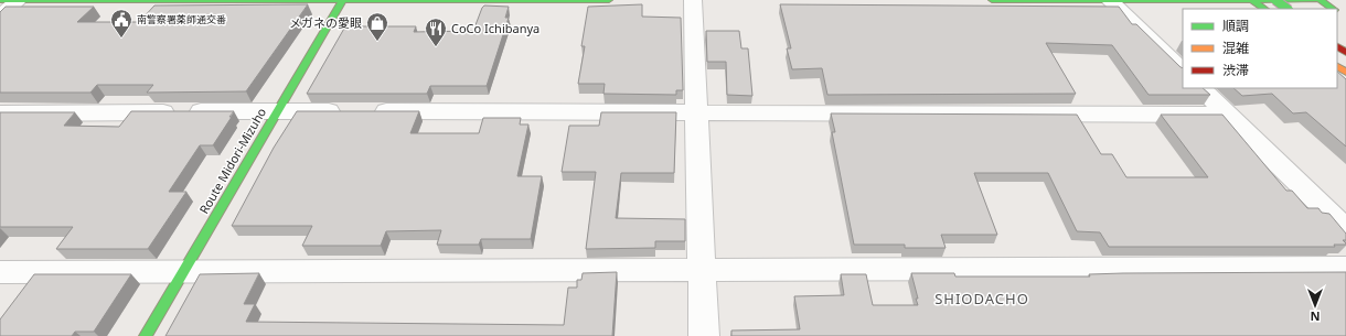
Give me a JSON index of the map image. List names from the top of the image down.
{
  "streets": {
    "main road": ["Route Midori-Mizuho"]
  },
  "districts": ["SHIODACHO"],
  "places": {
    "public building": ["南警察署薬師通交番"],
    "shop": ["メガネの愛眼"],
    "restaurant": ["CoCo Ichibanya"]
  },
  "legend": ["順調", "混雑", "渋滞"],
  "north": "bottom"
}
